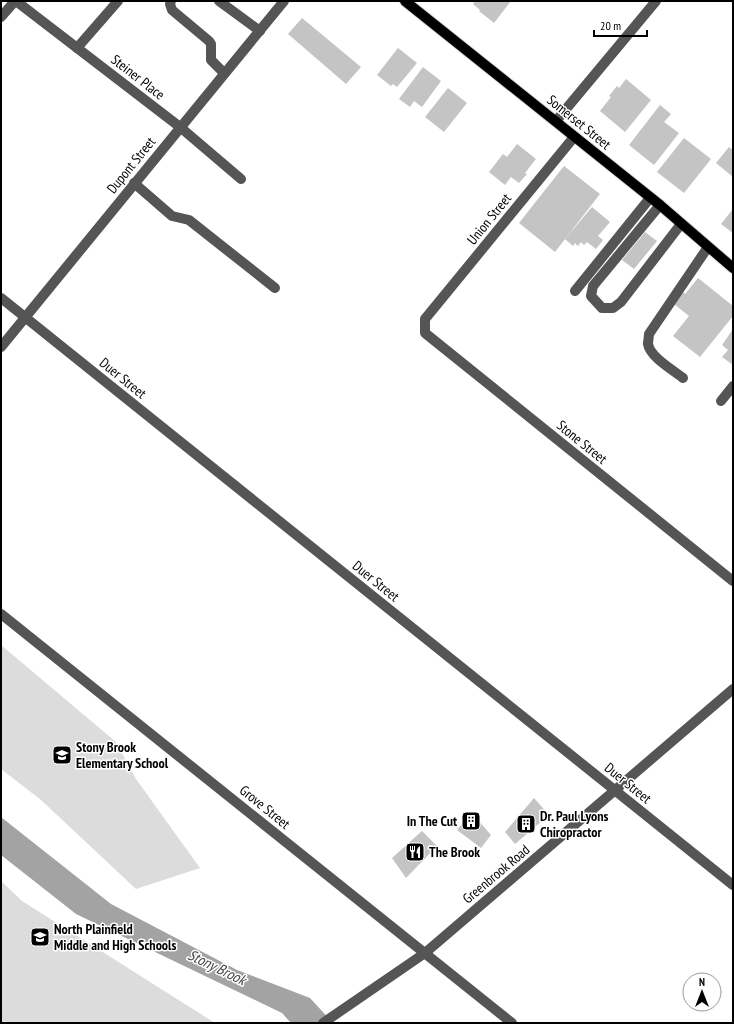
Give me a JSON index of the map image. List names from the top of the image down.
{
  "streets": {
    "main road": ["Somerset Street"],
    "street": [
      "Steiner Place",
      "Dupont Street",
      "Union Street",
      "Duer Street",
      "Stone Street",
      "Grove Street",
      "Greenbrook Road"
    ]
  },
  "crossings": [
    ["Steiner Place", "Dupont Street"],
    ["Somerset Street", "Union Street"],
    ["Dupont Street", "Duer Street"],
    ["Union Street", "Stone Street"],
    ["Duer Street", "Greenbrook Road"],
    ["Grove Street", "Greenbrook Road"]
  ],
  "water": ["Stony Brook"],
  "places": {
    "school or university": ["Stony Brook Elementary School", "North Plainfield Middle and High Schools"],
    "building": ["In The Cut", "Dr. Paul Lyons Chiropractor"],
    "restaurant": ["The Brook"]
  },
  "scale_bar": "20 m",
  "north": "top"
}
